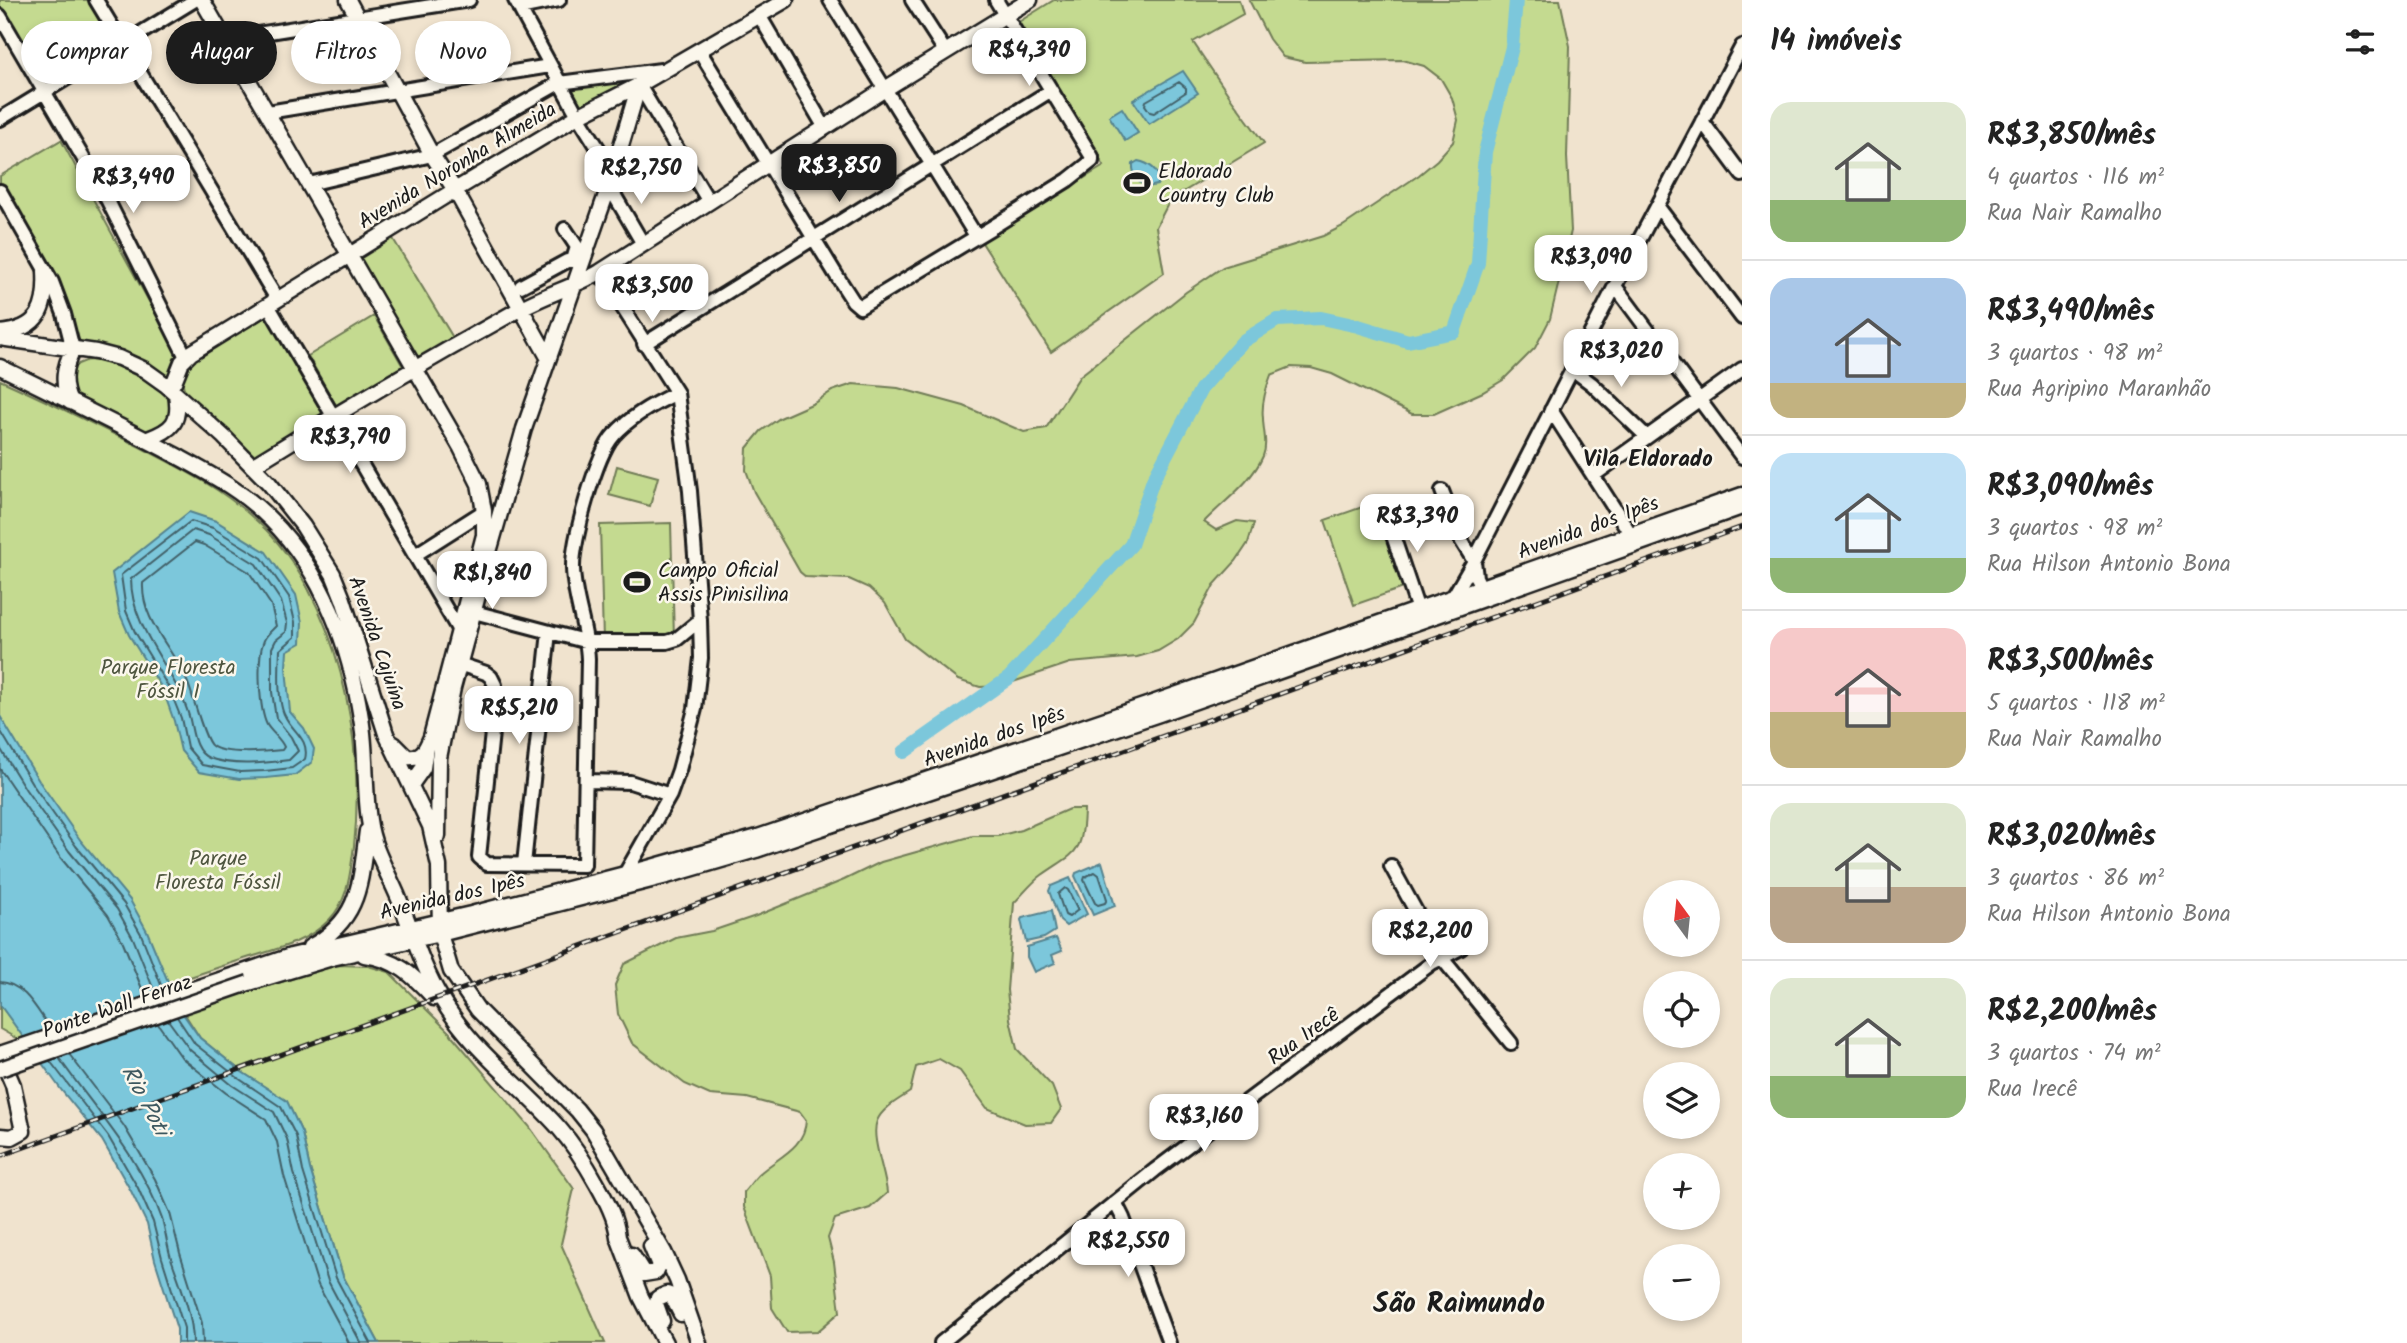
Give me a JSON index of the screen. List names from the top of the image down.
{
  "streets": {
    "main road": [
      "Avenida Noronha Almeida",
      "Avenida dos Ipês",
      "Avenida Cajuína",
      "Ponte Wall Ferraz"
    ],
    "street": ["Rua Irecê"]
  },
  "crossings": [
    ["Avenida Noronha Almeida", "Avenida Cajuína"],
    ["Avenida dos Ipês", "Avenida Cajuína"],
    ["Avenida dos Ipês", "Ponte Wall Ferraz"]
  ],
  "districts": ["Vila Eldorado", "São Raimundo"],
  "water": ["Rio Poti"],
  "parks": ["Parque Floresta Fóssil I", "Parque Floresta Fóssil"],
  "places": {
    "sports": ["Eldorado Country Club", "Campo Oficial Assis Pinisilina"]
  },
  "north": "top",
  "page": {
    "heading": "14 imóveis",
    "chip": [
      "Comprar",
      "Alugar",
      "Filtros",
      "Novo"
    ],
    "price": [
      "R$4,390",
      "R$3,850",
      "R$2,750",
      "R$3,490",
      "R$3,090",
      "R$3,500",
      "R$3,020",
      "R$3,790",
      "R$3,390",
      "R$1,840",
      "R$5,210",
      "R$2,200",
      "R$3,160",
      "R$2,550"
    ],
    "list": [
      {
        "name": "R$3,850/mês",
        "note": "4 quartos · 116 m² · Rua Nair Ramalho"
      },
      {
        "name": "R$3,490/mês",
        "note": "3 quartos · 98 m² · Rua Agripino Maranhão"
      },
      {
        "name": "R$3,090/mês",
        "note": "3 quartos · 98 m² · Rua Hilson Antonio Bona"
      },
      {
        "name": "R$3,500/mês",
        "note": "5 quartos · 118 m² · Rua Nair Ramalho"
      },
      {
        "name": "R$3,020/mês",
        "note": "3 quartos · 86 m² · Rua Hilson Antonio Bona"
      },
      {
        "name": "R$2,200/mês",
        "note": "3 quartos · 74 m² · Rua Irecê"
      }
    ],
    "map_buttons": ["+", "−"]
  }
}
